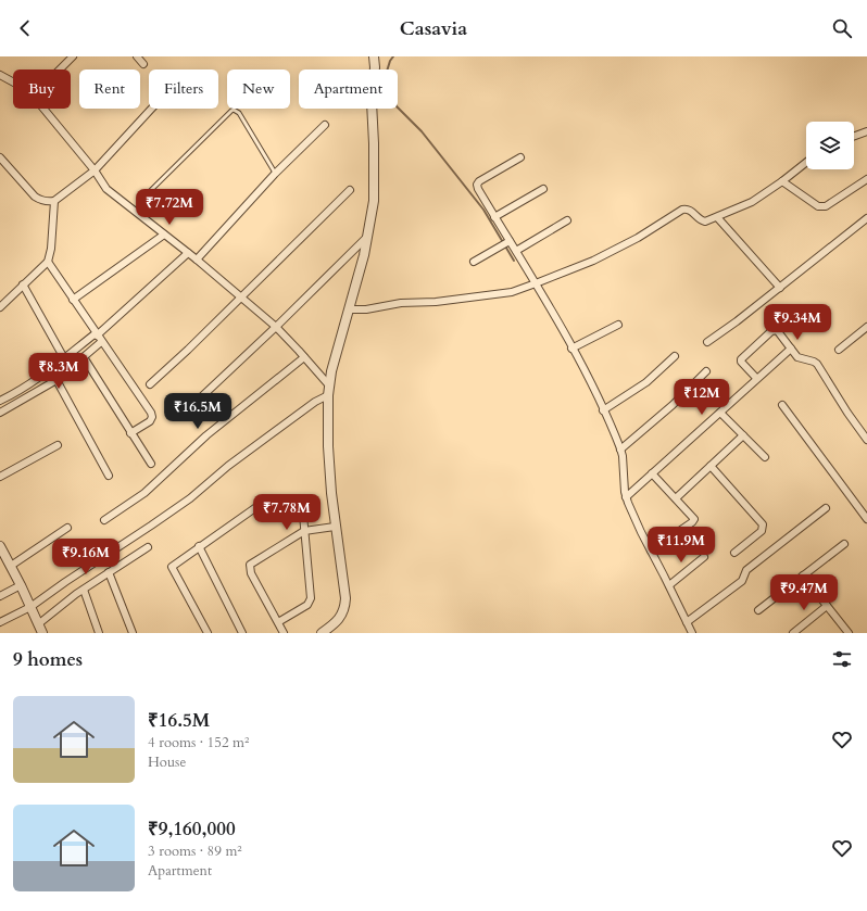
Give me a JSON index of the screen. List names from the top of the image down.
{
  "page": {
    "header": "Casavia",
    "chip": [
      "Buy",
      "Rent",
      "Filters",
      "New",
      "Apartment"
    ],
    "price": [
      "₹7.72M",
      "₹9.34M",
      "₹8.3M",
      "₹12M",
      "₹16.5M",
      "₹7.78M",
      "₹11.9M",
      "₹9.16M",
      "₹9.47M"
    ],
    "heading": "9 homes",
    "list": [
      {
        "name": "₹16.5M",
        "note": "4 rooms · 152 m² · House"
      },
      {
        "name": "₹9,160,000",
        "note": "3 rooms · 89 m² · Apartment"
      }
    ]
  }
}
